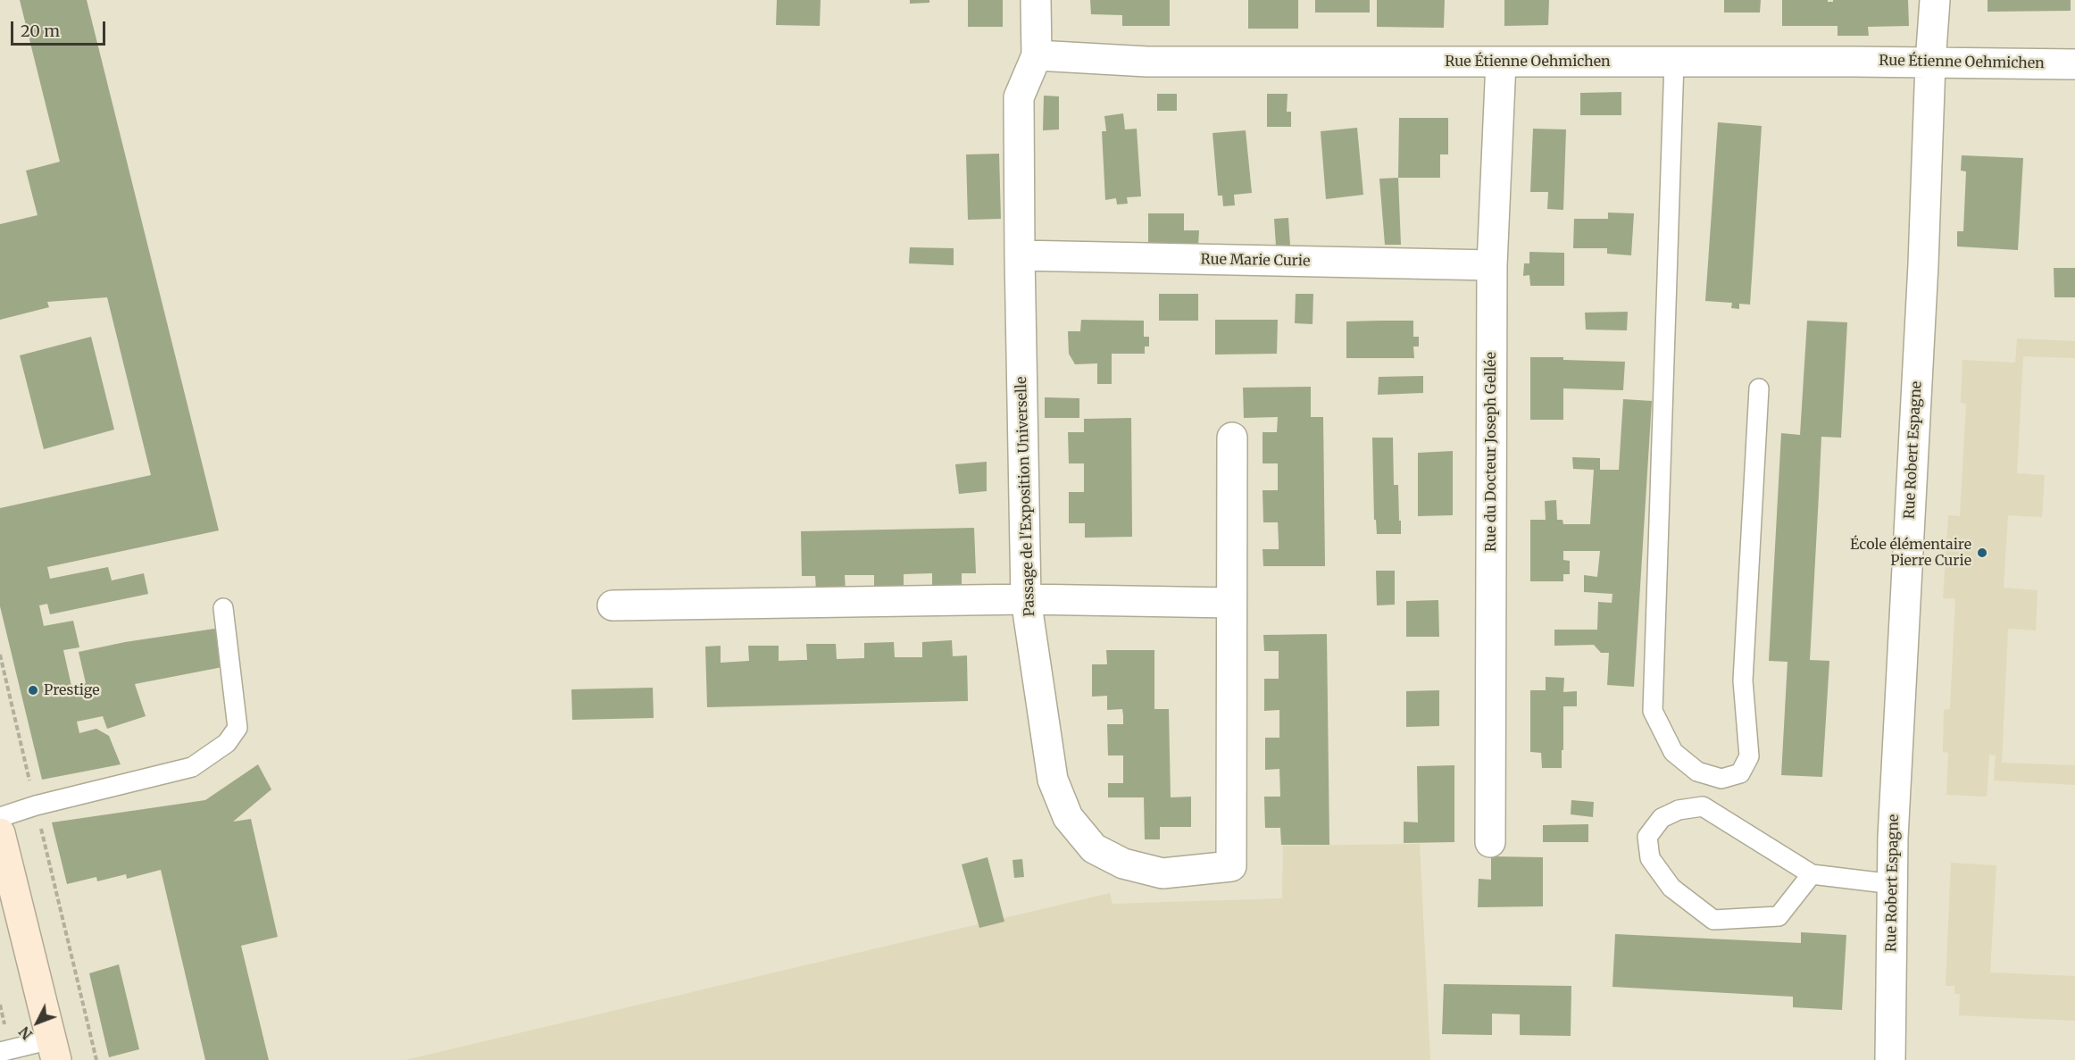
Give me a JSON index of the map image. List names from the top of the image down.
{
  "streets": {
    "street": [
      "Rue Étienne Oehmichen",
      "Rue Marie Curie",
      "Rue Robert Espagne",
      "Rue du Docteur Joseph Gellée",
      "Passage de l'Exposition Universelle"
    ]
  },
  "crossings": [
    ["Rue Étienne Oehmichen", "Rue Robert Espagne"],
    ["Rue Étienne Oehmichen", "Rue du Docteur Joseph Gellée"],
    ["Rue Étienne Oehmichen", "Passage de l'Exposition Universelle"],
    ["Rue Marie Curie", "Rue du Docteur Joseph Gellée"],
    ["Rue Marie Curie", "Passage de l'Exposition Universelle"]
  ],
  "places": ["École élémentaire Pierre Curie", "Prestige"],
  "scale_bar": "20 m",
  "north": "bottom left"
}
